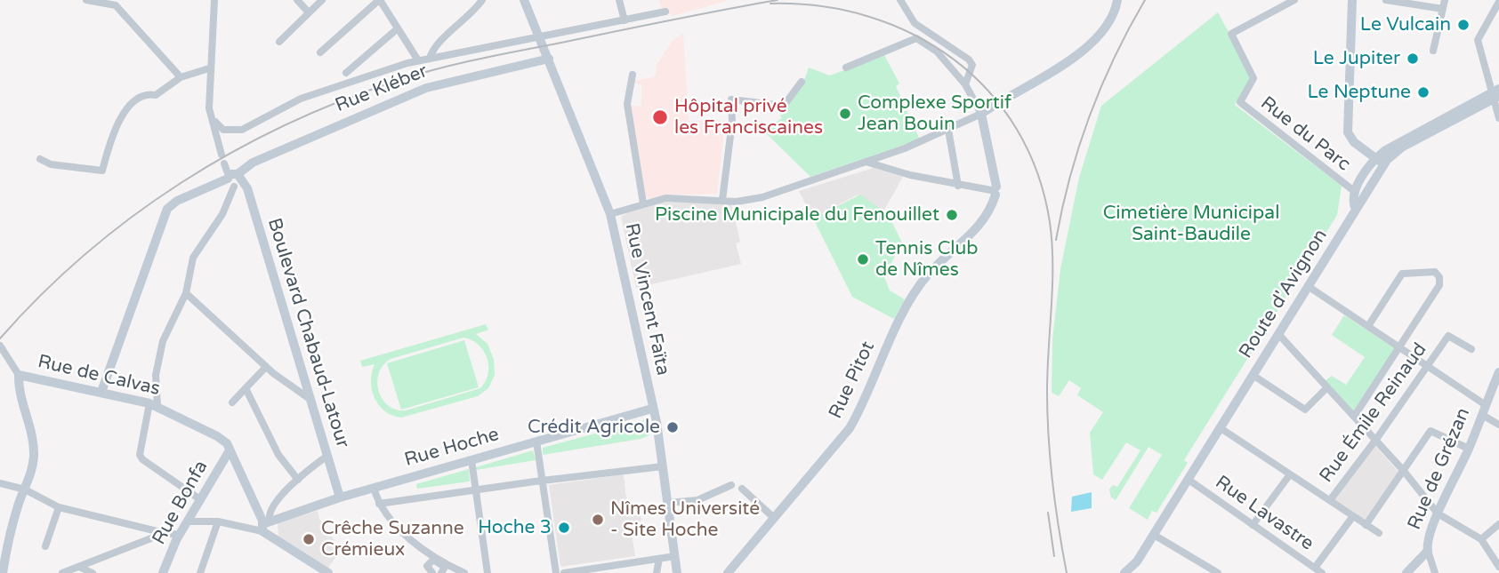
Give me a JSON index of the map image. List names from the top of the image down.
{
  "streets": {
    "street": [
      "Rue Kléber",
      "Rue du Parc",
      "Route d'Avignon",
      "Rue Vincent Faïta",
      "Boulevard Chabaud-Latour",
      "Rue de Calvas",
      "Rue Pitot",
      "Rue Émile Reinaud",
      "Rue Hoche",
      "Rue de Grézan",
      "Rue Bonfa",
      "Rue Lavastre"
    ]
  },
  "crossings": [
    ["Rue Kléber", "Rue Vincent Faïta"],
    ["Rue Kléber", "Boulevard Chabaud-Latour"],
    ["Rue Kléber", "Rue de Calvas"],
    ["Route d'Avignon", "Rue Lavastre"],
    ["Rue Vincent Faïta", "Rue Hoche"],
    ["Boulevard Chabaud-Latour", "Rue Hoche"],
    ["Rue de Calvas", "Rue Hoche"],
    ["Rue de Calvas", "Rue Bonfa"]
  ],
  "parks": ["Cimetière Municipal Saint-Baudile"],
  "places": [
    "Le Vulcain",
    "Le Jupiter",
    "Le Neptune",
    "Complexe Sportif Jean Bouin",
    "Hôpital privé les Franciscaines",
    "Piscine Municipale du Fenouillet",
    "Tennis Club de Nîmes",
    "Crédit Agricole",
    "Nîmes Université - Site Hoche",
    "Hoche 3",
    "Crêche Suzanne Crémieux"
  ]
}
